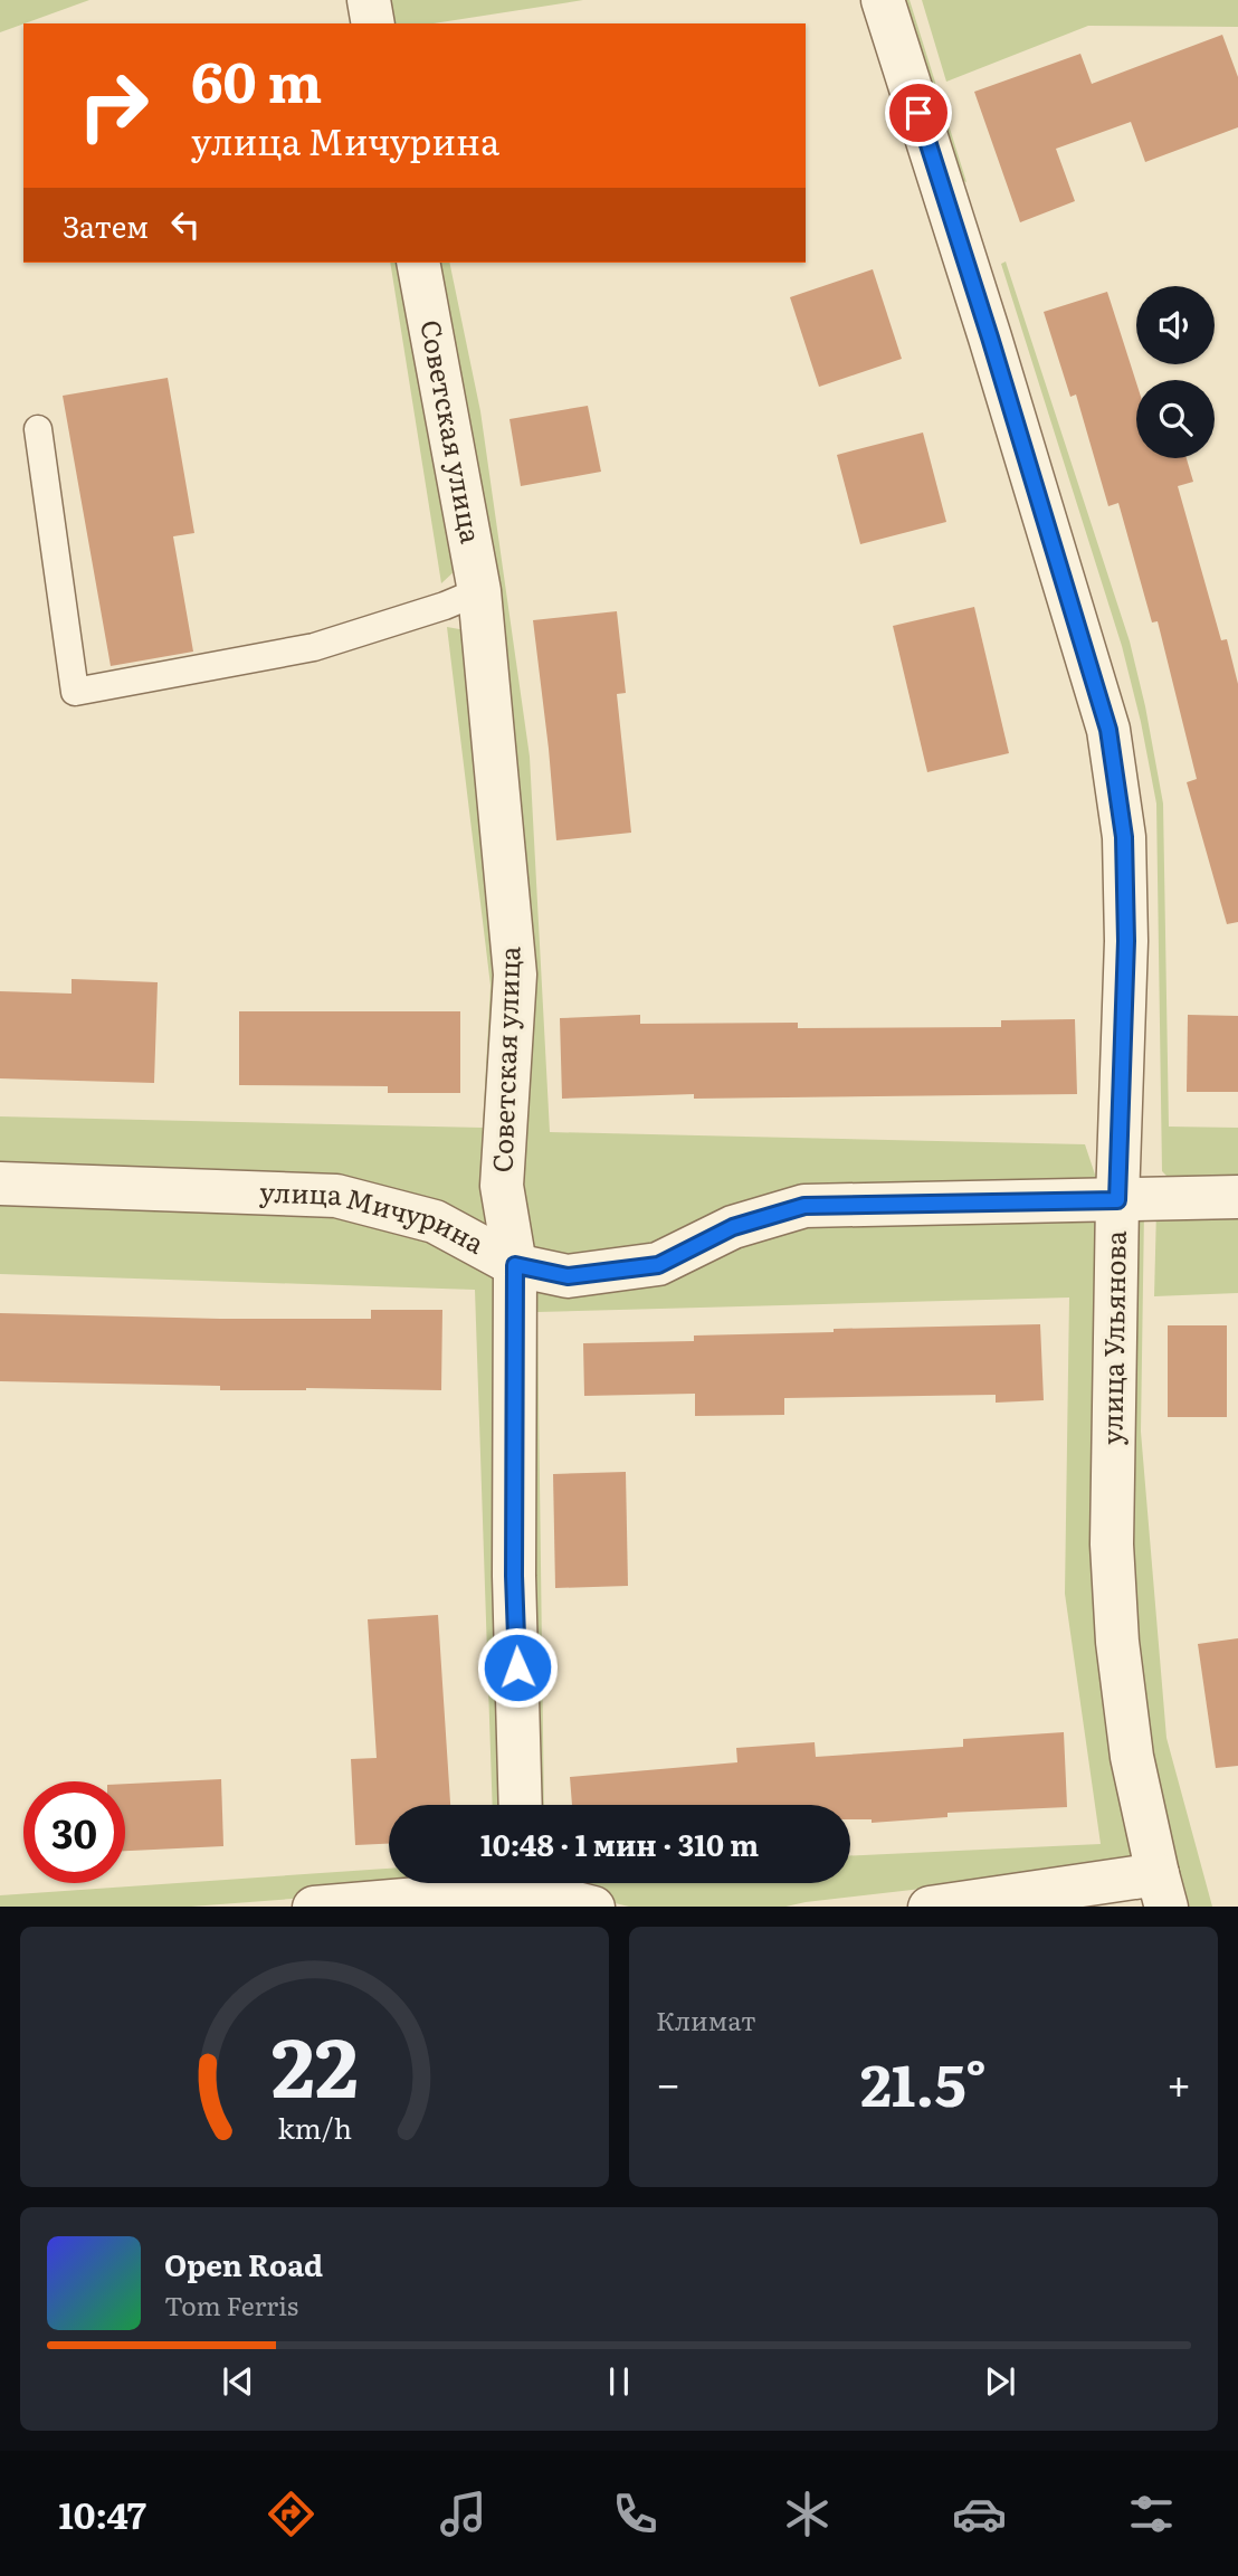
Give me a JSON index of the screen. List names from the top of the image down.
{
  "streets": {
    "street": ["Советская улица", "улица Мичурина", "улица Ульянова"]
  },
  "crossings": [
    ["Советская улица", "улица Мичурина"],
    ["улица Мичурина", "улица Ульянова"]
  ],
  "page": {
    "turn": ["60 m", "улица Мичурина"],
    "then": "Затем",
    "limit": "30",
    "trip": "10:48 · 1 мин · 310 m",
    "tile": "Климат",
    "heat": ["−", "21.5°", "+"],
    "song": ["Open Road", "Tom Ferris"],
    "tabs": "10:47",
    "gauge": ["22", "km/h"]
  }
}
